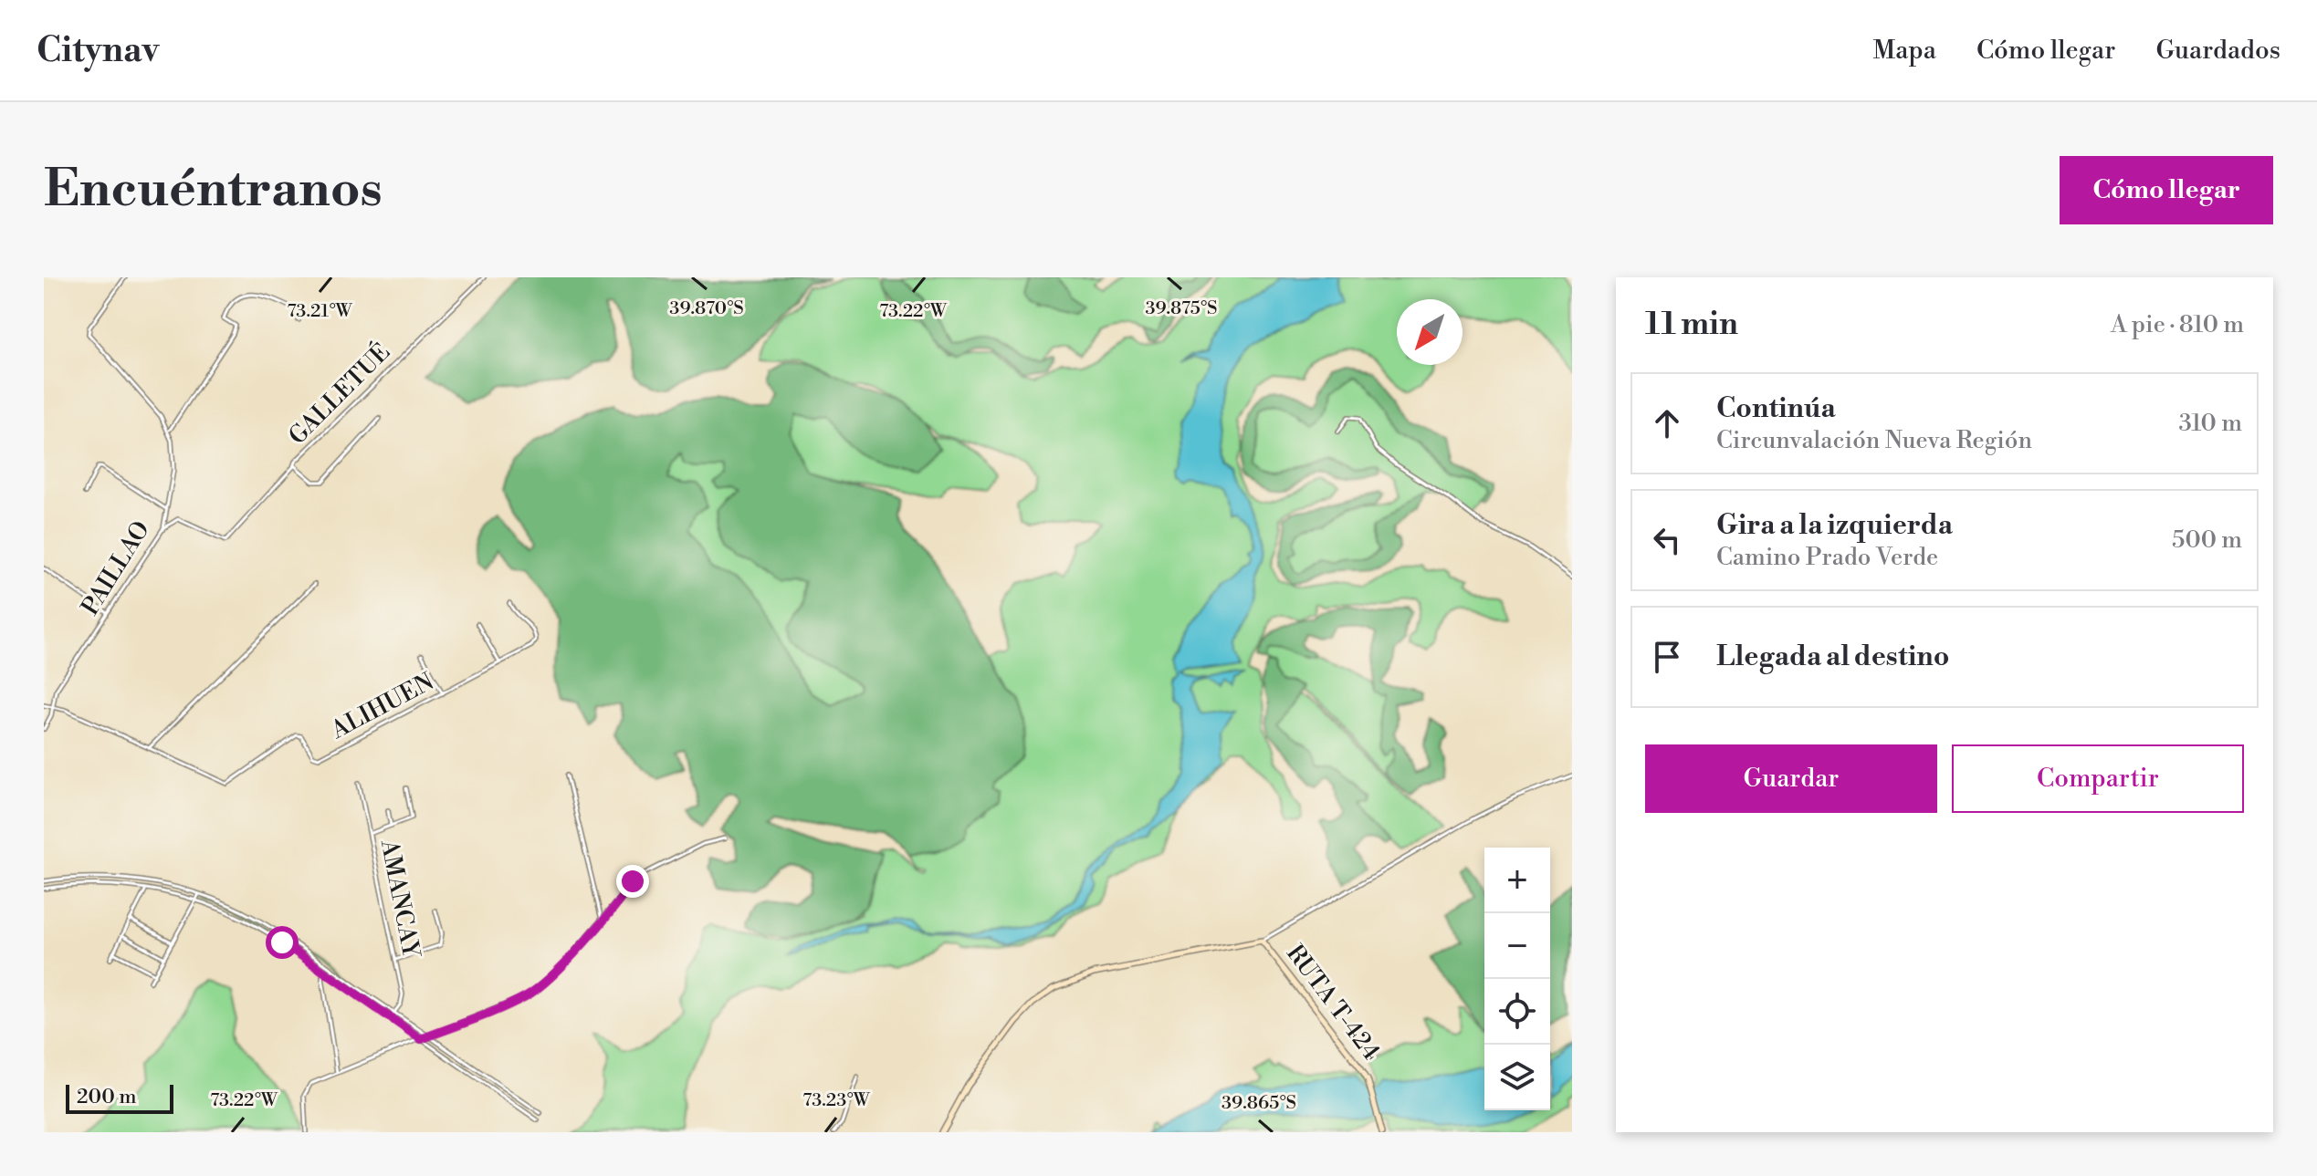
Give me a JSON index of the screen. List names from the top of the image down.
{
  "streets": {
    "street": [
      "GALLETUÉ",
      "PAILLAO",
      "ALIHUEN",
      "AMANCAY",
      "RUTA T-424"
    ]
  },
  "crossings": [
    ["GALLETUÉ", "PAILLAO"],
    ["PAILLAO", "ALIHUEN"]
  ],
  "scale_bar": "200 m",
  "north": "bottom left",
  "page": {
    "header": "Citynav",
    "nav": ["Mapa", "Cómo llegar", "Guardados"],
    "buttons": [
      "Cómo llegar",
      ["Guardar", "Compartir"]
    ],
    "title": "Encuéntranos",
    "heading": ["11 min", "A pie · 810 m"],
    "list": [
      ["Continúa", "Circunvalación Nueva Región", "310 m"],
      ["Gira a la izquierda", "Camino Prado Verde", "500 m"],
      "Llegada al destino"
    ],
    "map_buttons": ["+", "−"],
    "scale": "200 m"
  },
  "coordinates": [
    "39.870°S",
    "39.875°S",
    "73.21°W",
    "73.22°W",
    "73.23°W",
    "39.865°S"
  ]
}
